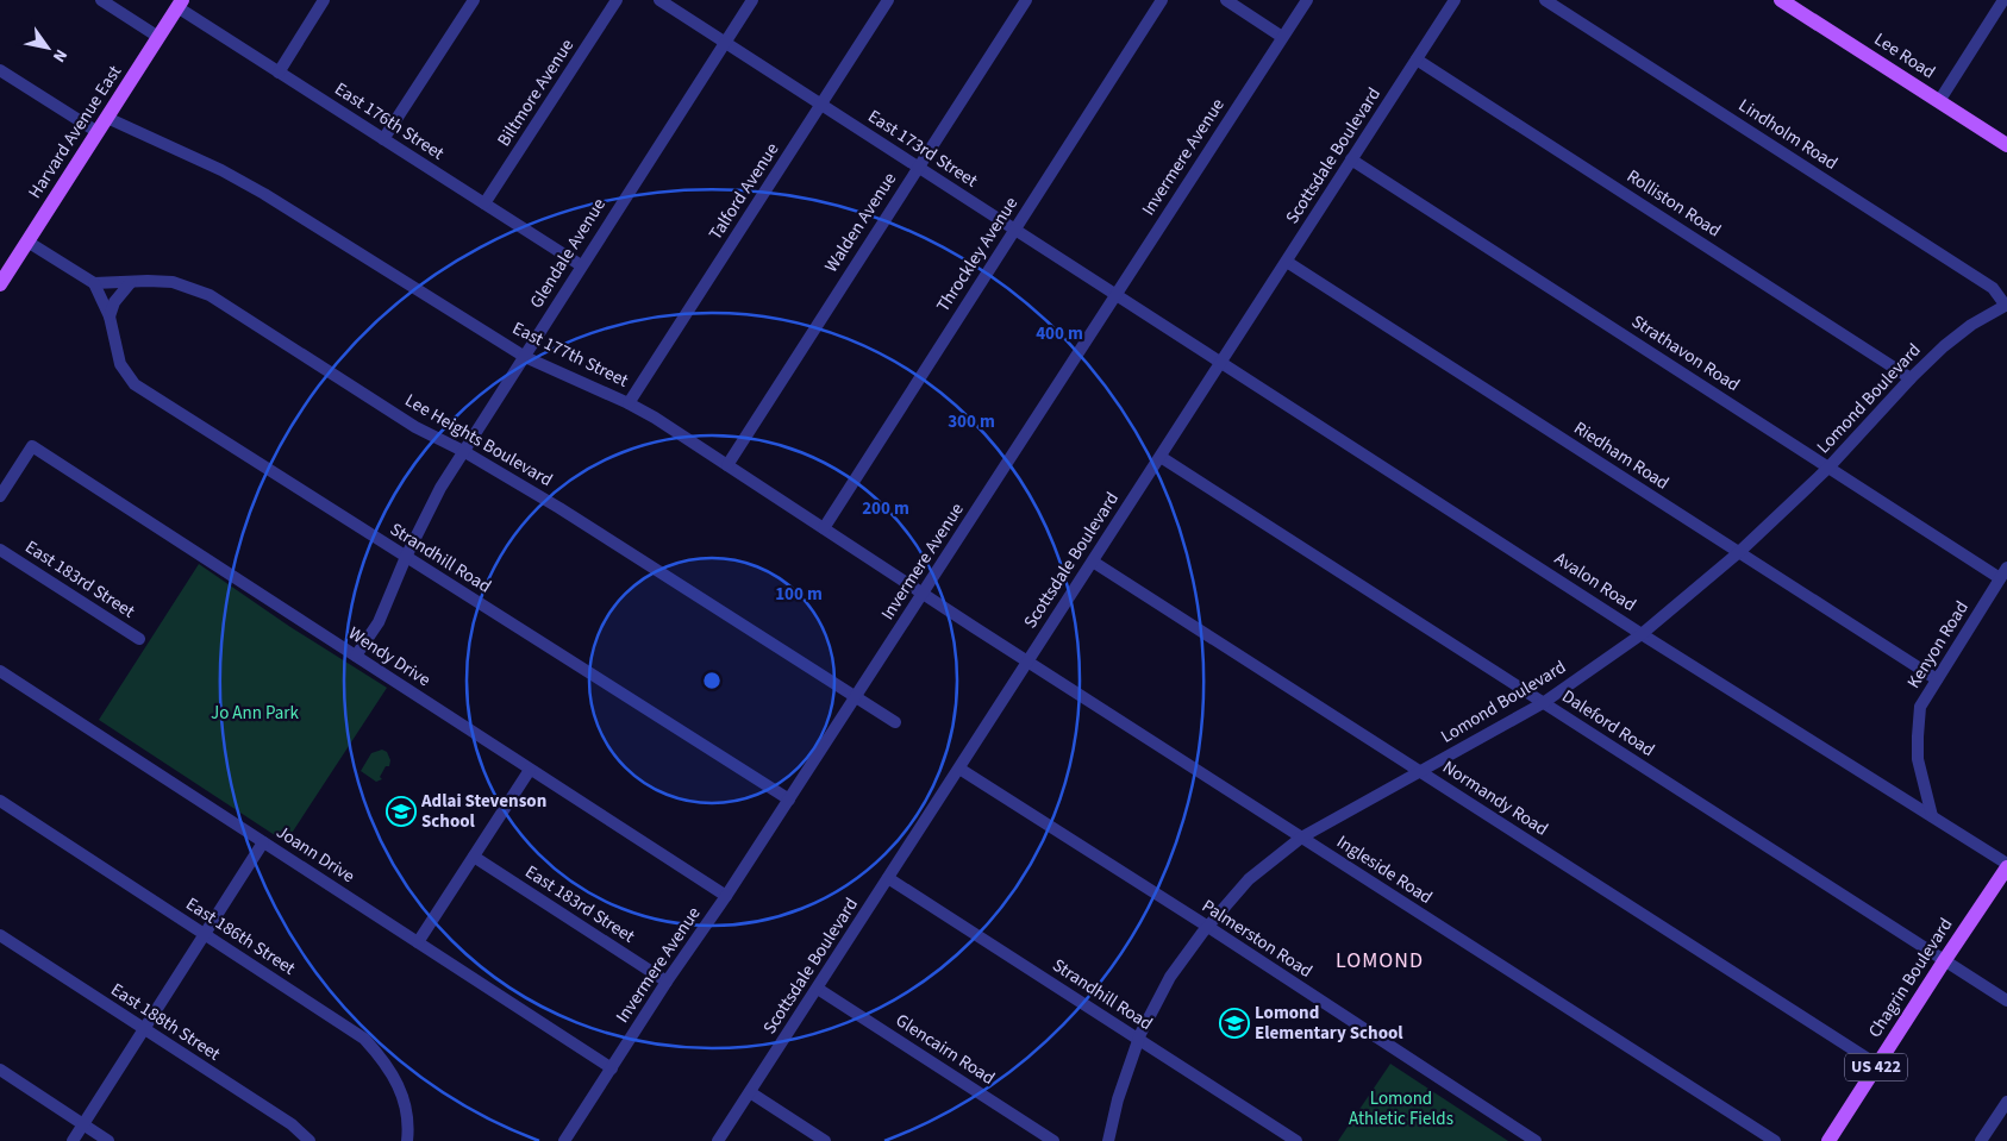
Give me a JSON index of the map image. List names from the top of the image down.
{
  "streets": {
    "main road": [
      "Lee Road",
      "Harvard Avenue East",
      "Chagrin Boulevard",
      "US 422"
    ],
    "street": [
      "Biltmore Avenue",
      "East 176th Street",
      "Lindholm Road",
      "East 173rd Street",
      "Scottsdale Boulevard",
      "Invermere Avenue",
      "Talford Avenue",
      "Rolliston Road",
      "Walden Avenue",
      "Glendale Avenue",
      "Throckley Avenue",
      "Strathavon Road",
      "East 177th Street",
      "Lomond Boulevard",
      "Lee Heights Boulevard",
      "Riedham Road",
      "Strandhill Road",
      "East 183rd Street",
      "Avalon Road",
      "Kenyon Road",
      "Wendy Drive",
      "Daleford Road",
      "Normandy Road",
      "Joann Drive",
      "Ingleside Road",
      "East 186th Street",
      "Palmerston Road",
      "East 188th Street",
      "Glencairn Road"
    ]
  },
  "crossings": [
    ["Biltmore Avenue", "East 176th Street"],
    ["East 176th Street", "Harvard Avenue East"],
    ["East 176th Street", "Glendale Avenue"],
    ["Harvard Avenue East", "East 177th Street"],
    ["Lindholm Road", "Lomond Boulevard"],
    ["East 173rd Street", "Invermere Avenue"],
    ["East 173rd Street", "Talford Avenue"],
    ["East 173rd Street", "Walden Avenue"],
    ["East 173rd Street", "Glendale Avenue"],
    ["East 173rd Street", "Throckley Avenue"],
    ["East 173rd Street", "Avalon Road"],
    ["Scottsdale Boulevard", "Rolliston Road"],
    ["Scottsdale Boulevard", "Strathavon Road"],
    ["Scottsdale Boulevard", "Riedham Road"],
    ["Scottsdale Boulevard", "Strandhill Road"],
    ["Scottsdale Boulevard", "Avalon Road"],
    ["Scottsdale Boulevard", "Daleford Road"],
    ["Scottsdale Boulevard", "Normandy Road"],
    ["Scottsdale Boulevard", "Ingleside Road"],
    ["Scottsdale Boulevard", "Palmerston Road"],
    ["Scottsdale Boulevard", "Glencairn Road"],
    ["Invermere Avenue", "East 177th Street"],
    ["Invermere Avenue", "Lee Heights Boulevard"],
    ["Invermere Avenue", "Strandhill Road"],
    ["Invermere Avenue", "East 183rd Street"],
    ["Invermere Avenue", "Wendy Drive"],
    ["Invermere Avenue", "Joann Drive"],
    ["Talford Avenue", "East 177th Street"],
    ["Rolliston Road", "Lomond Boulevard"],
    ["Walden Avenue", "East 177th Street"],
    ["Glendale Avenue", "East 177th Street"],
    ["Glendale Avenue", "Lee Heights Boulevard"],
    ["Glendale Avenue", "Strandhill Road"],
    ["Glendale Avenue", "Wendy Drive"],
    ["Throckley Avenue", "East 177th Street"],
    ["Strathavon Road", "Lomond Boulevard"],
    ["Strathavon Road", "Kenyon Road"],
    ["East 177th Street", "Ingleside Road"],
    ["Lomond Boulevard", "Riedham Road"],
    ["Lomond Boulevard", "Strandhill Road"],
    ["Lomond Boulevard", "Avalon Road"],
    ["Lomond Boulevard", "Daleford Road"],
    ["Lomond Boulevard", "Normandy Road"],
    ["Lomond Boulevard", "Ingleside Road"],
    ["Lomond Boulevard", "Palmerston Road"],
    ["Lee Heights Boulevard", "Strandhill Road"],
    ["Riedham Road", "Kenyon Road"],
    ["Avalon Road", "Kenyon Road"],
    ["Avalon Road", "Chagrin Boulevard"],
    ["Daleford Road", "Chagrin Boulevard"],
    ["Normandy Road", "Chagrin Boulevard"]
  ],
  "districts": ["LOMOND"],
  "parks": ["Jo Ann Park", "Lomond Athletic Fields"],
  "places": {
    "school or university": ["Adlai Stevenson School", "Lomond Elementary School"]
  },
  "north": "bottom right",
  "rings": [
    "400 m",
    "300 m",
    "200 m",
    "100 m"
  ]
}
